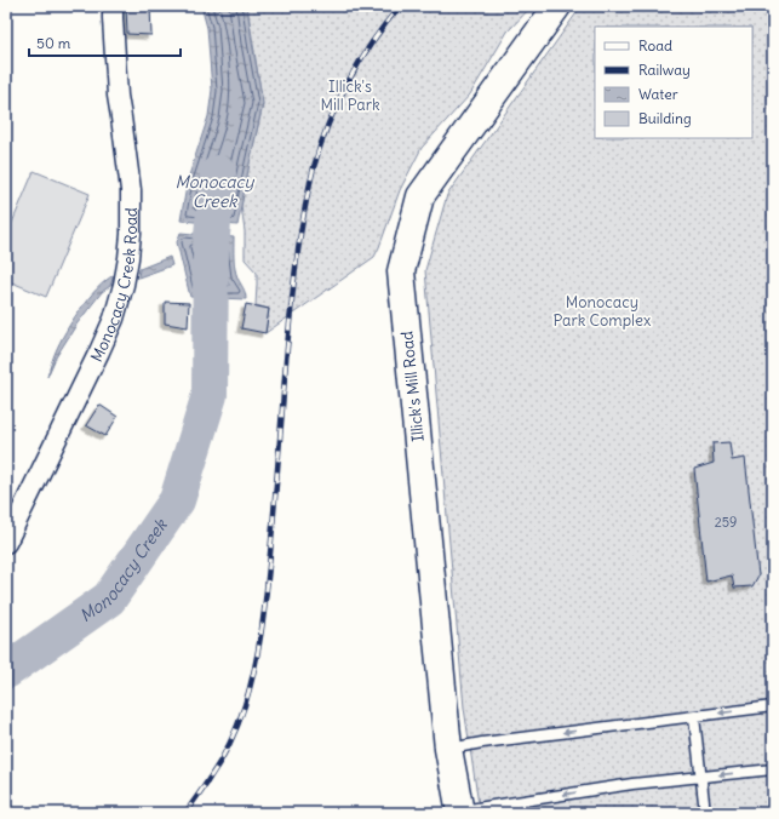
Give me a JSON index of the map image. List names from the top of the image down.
{
  "streets": {
    "street": ["Monocacy Creek Road", "Illick's Mill Road"]
  },
  "water": ["Monocacy Creek"],
  "parks": ["Illick's Mill Park", "Monocacy Park Complex"],
  "house_numbers": ["259"],
  "legend": [
    "Road",
    "Railway",
    "Water",
    "Building"
  ],
  "scale_bar": "50 m"
}
